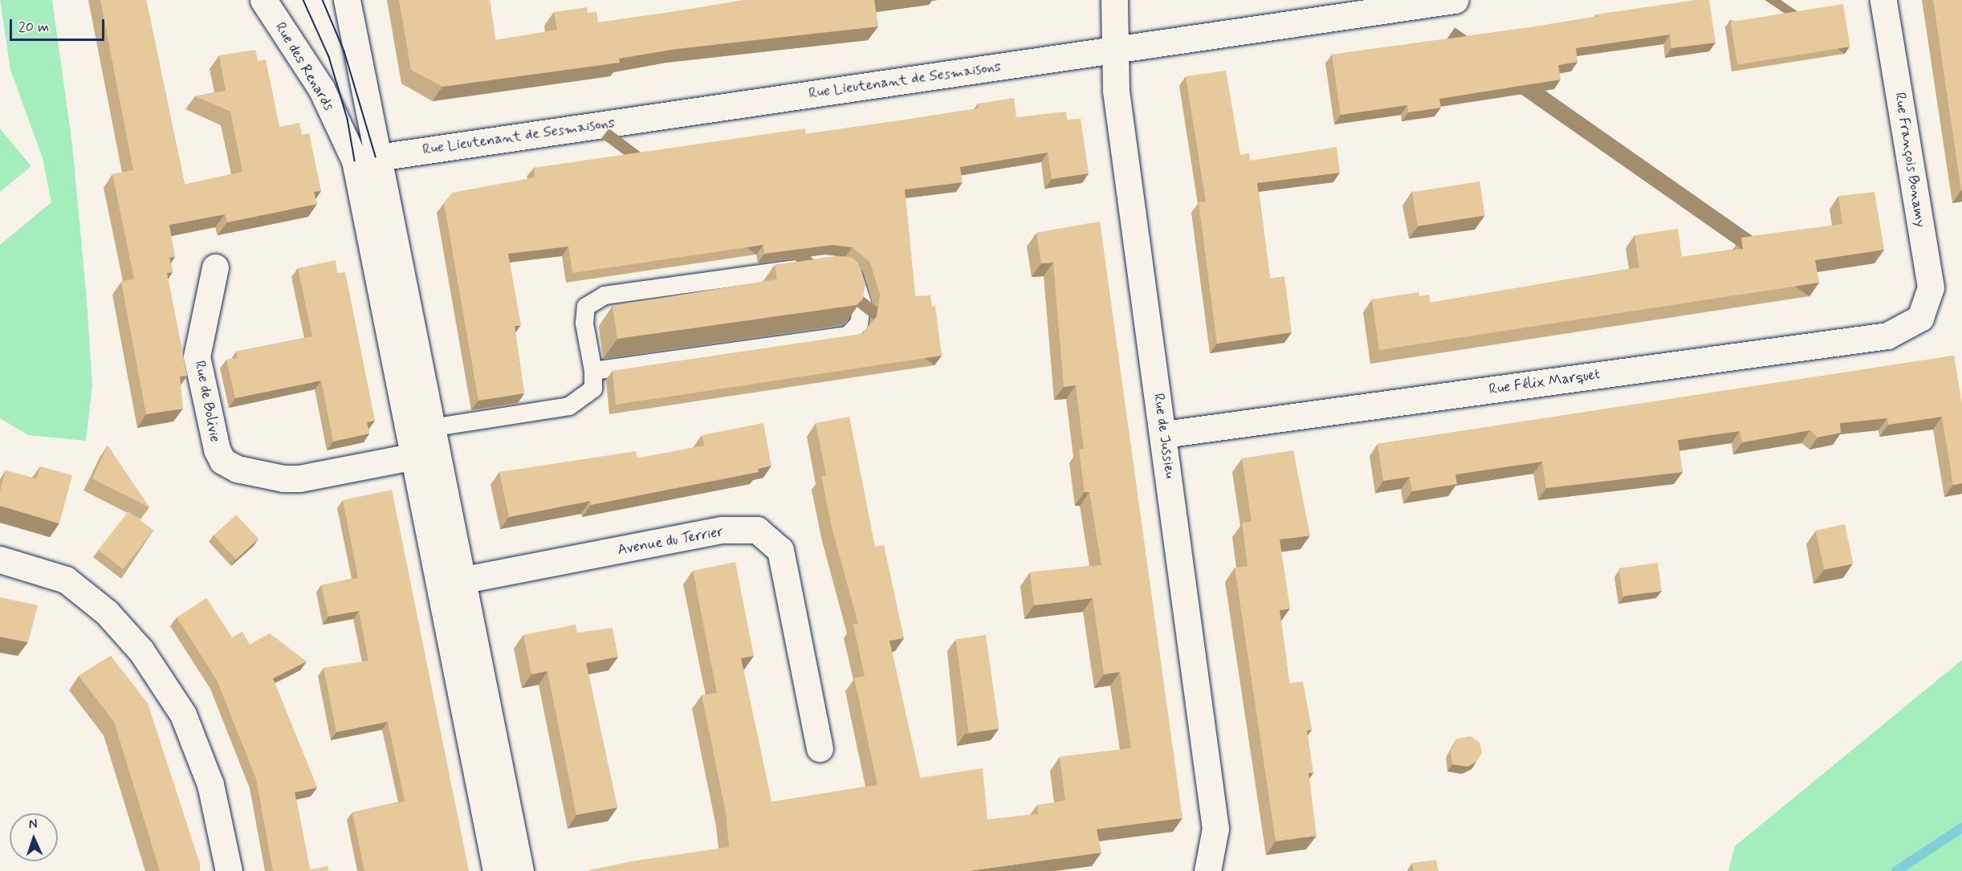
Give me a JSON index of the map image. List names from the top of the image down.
{
  "streets": {
    "street": [
      "Rue des Renards",
      "Rue Lieutenant de Sesmaisons",
      "Rue François Bonamy",
      "Rue Félix Marquet",
      "Rue de Bolivie",
      "Rue de Jussieu",
      "Avenue du Terrier"
    ]
  },
  "crossings": [
    ["Rue des Renards", "Rue Lieutenant de Sesmaisons"],
    ["Rue Lieutenant de Sesmaisons", "Rue de Jussieu"],
    ["Rue François Bonamy", "Rue Félix Marquet"],
    ["Rue Félix Marquet", "Rue de Jussieu"]
  ],
  "scale_bar": "20 m",
  "north": "top"
}
